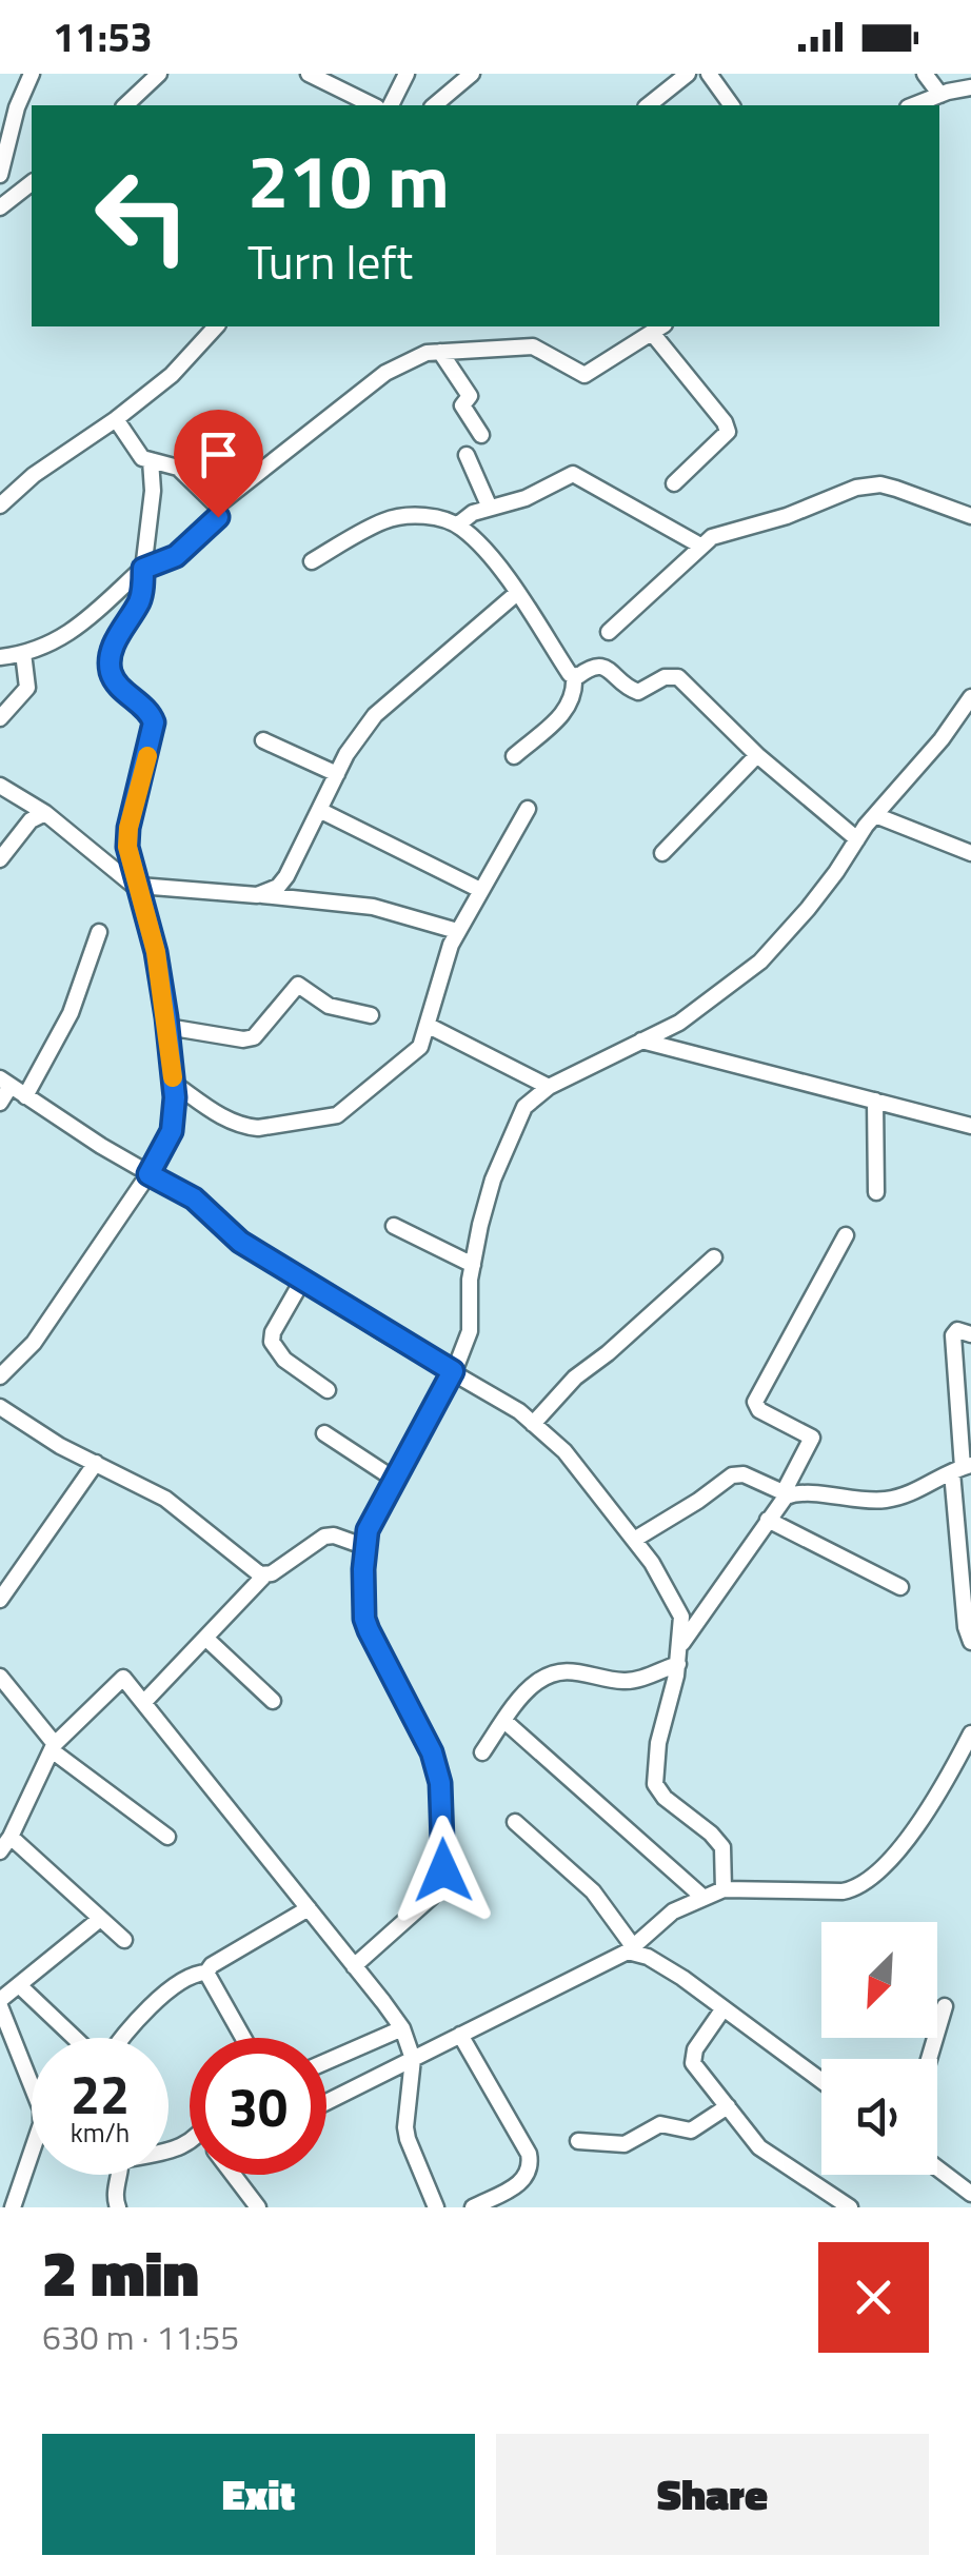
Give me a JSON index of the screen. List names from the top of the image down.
{
  "north": "bottom left",
  "page": {
    "status": "11:53",
    "turn": ["210 m", "Turn left"],
    "speed": "22 km/h",
    "limit": "30",
    "heading": ["2 min", "630 m · 11:55"],
    "buttons": ["Exit", "Share"]
  }
}
